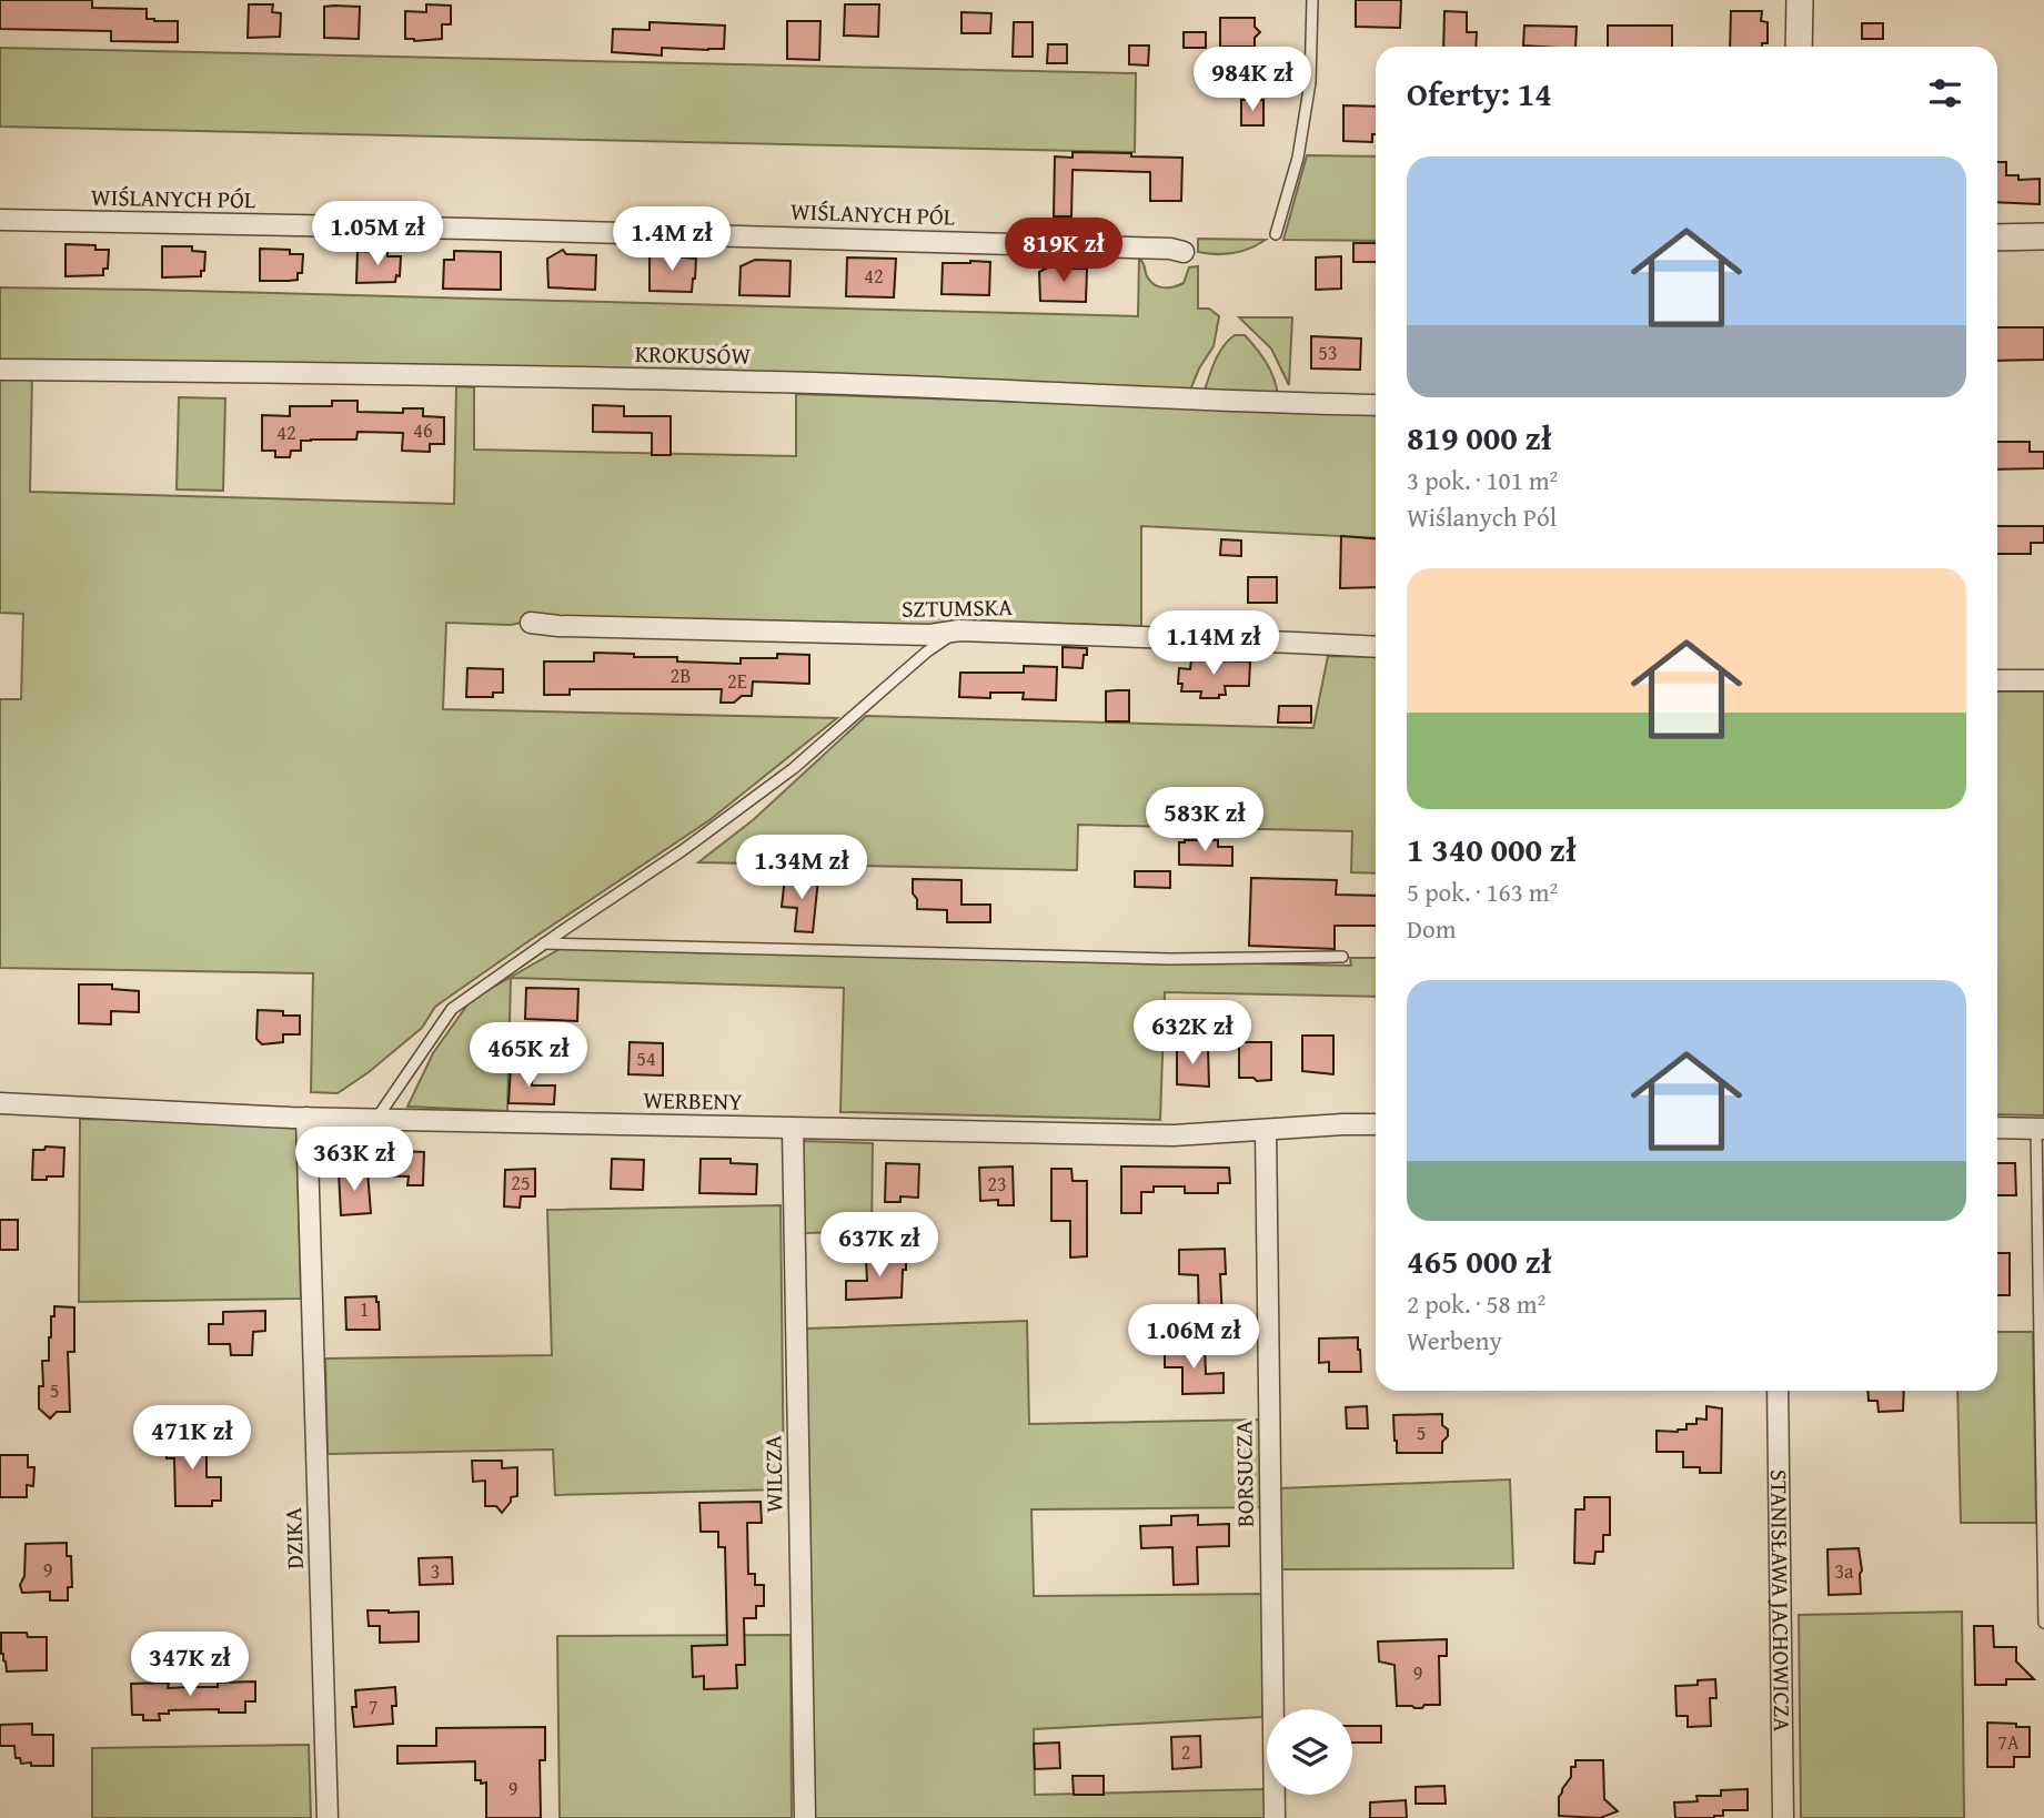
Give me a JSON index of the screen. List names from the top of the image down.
{
  "streets": {
    "street": [
      "WIŚLANYCH PÓL",
      "KROKUSÓW",
      "SZTUMSKA",
      "WERBENY",
      "WILCZA",
      "BORSUCZA",
      "DZIKA",
      "STANISŁAWA JACHOWICZA"
    ]
  },
  "crossings": [
    ["WERBENY", "WILCZA"],
    ["WERBENY", "BORSUCZA"],
    ["WERBENY", "DZIKA"]
  ],
  "house_numbers": [
    "42",
    "53",
    "46",
    "42",
    "2B",
    "2E",
    "54",
    "25",
    "23",
    "1",
    "5",
    "5",
    "9",
    "3",
    "3a",
    "9",
    "7",
    "7A",
    "2",
    "9"
  ],
  "page": {
    "price": [
      "984K zł",
      "1.05M zł",
      "1.4M zł",
      "819K zł",
      "1.14M zł",
      "583K zł",
      "1.34M zł",
      "632K zł",
      "465K zł",
      "363K zł",
      "637K zł",
      "1.06M zł",
      "471K zł",
      "347K zł"
    ],
    "heading": "Oferty: 14",
    "list": [
      {
        "name": "819 000 zł",
        "note": "3 pok. · 101 m² · Wiślanych Pól"
      },
      {
        "name": "1 340 000 zł",
        "note": "5 pok. · 163 m² · Dom"
      },
      {
        "name": "465 000 zł",
        "note": "2 pok. · 58 m² · Werbeny"
      }
    ]
  }
}
